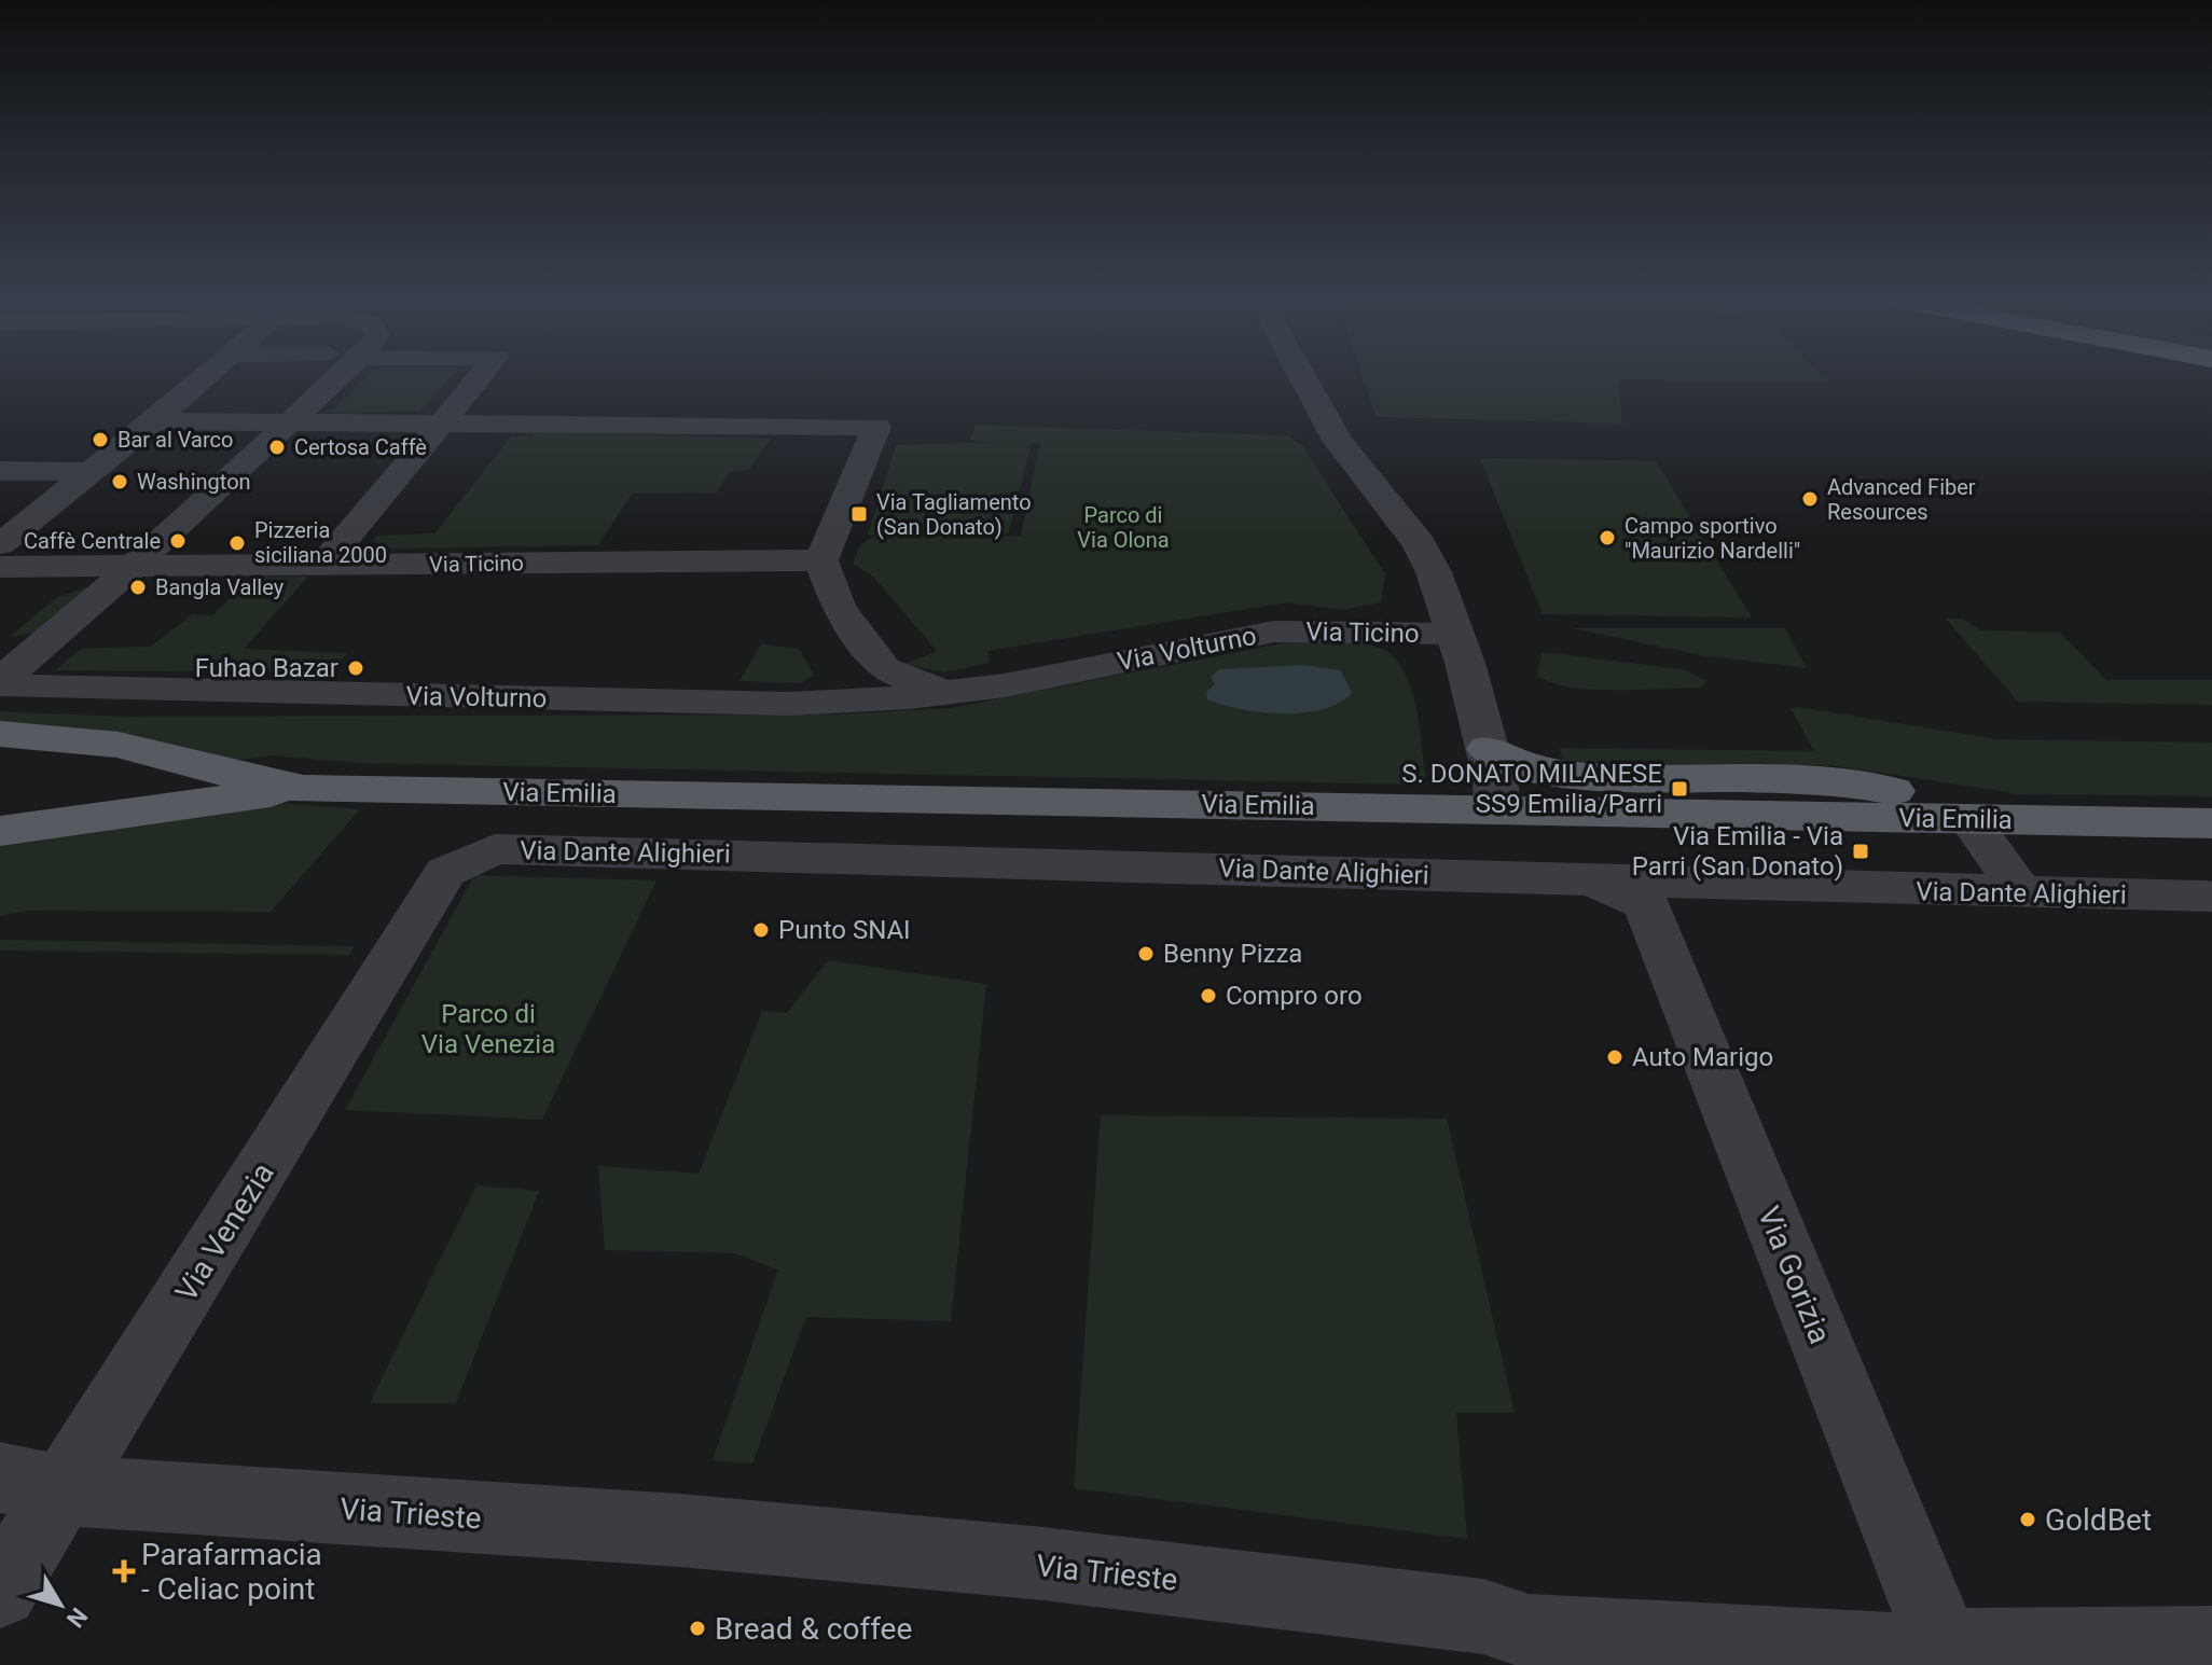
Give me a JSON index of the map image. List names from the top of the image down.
{
  "streets": {
    "main road": ["Via Emilia"],
    "street": [
      "Via Ticino",
      "Via Volturno",
      "Via Dante Alighieri",
      "Via Venezia",
      "Via Gorizia",
      "Via Trieste"
    ]
  },
  "crossings": [
    ["Via Ticino", "Via Volturno"],
    ["Via Dante Alighieri", "Via Venezia"],
    ["Via Dante Alighieri", "Via Gorizia"],
    ["Via Venezia", "Via Trieste"],
    ["Via Gorizia", "Via Trieste"]
  ],
  "parks": ["Parco di Via Olona", "Parco di Via Venezia"],
  "places": {
    "other": [
      "Bar al Varco",
      "Certosa Caffè",
      "Washington",
      "Advanced Fiber Resources",
      "Campo sportivo \"Maurizio Nardelli\"",
      "Caffè Centrale",
      "Pizzeria siciliana 2000",
      "Bangla Valley",
      "Fuhao Bazar",
      "Punto SNAI",
      "Benny Pizza",
      "Compro oro",
      "Auto Marigo",
      "GoldBet",
      "Bread & coffee"
    ],
    "transit": ["Via Tagliamento (San Donato)", "S. DONATO MILANESE SS9 Emilia/Parri", "Via Emilia - Via Parri (San Donato)"],
    "health": ["Parafarmacia - Celiac point"]
  },
  "north": "bottom right"
}
